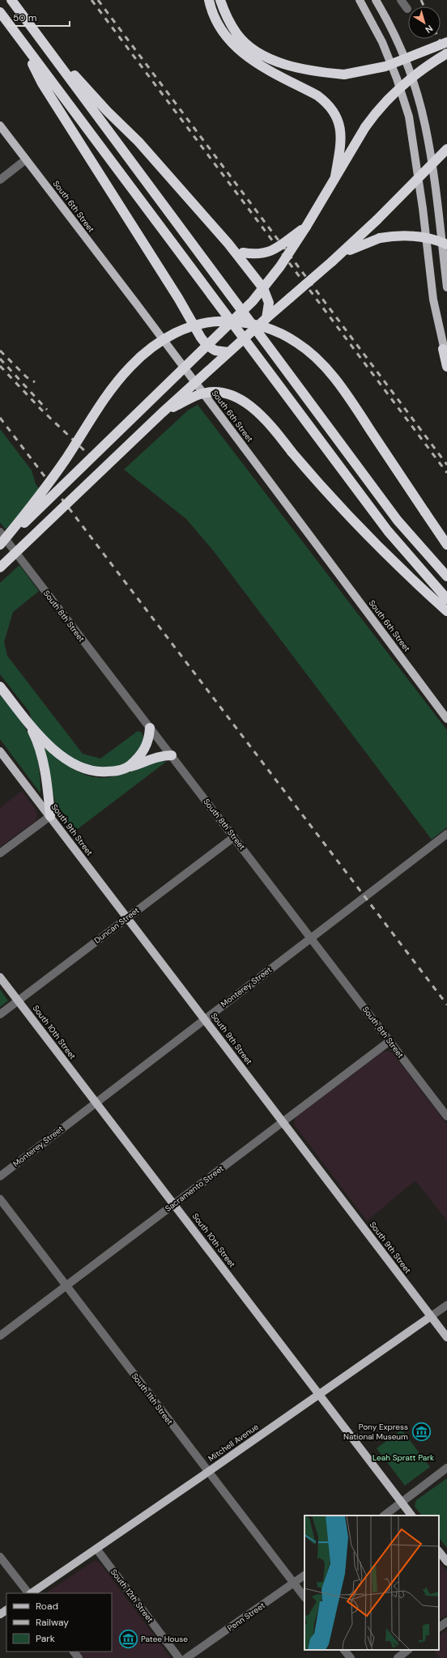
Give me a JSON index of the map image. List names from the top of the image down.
{
  "streets": {
    "main road": [
      "South 6th Street",
      "South 9th Street",
      "South 10th Street",
      "Mitchell Avenue"
    ],
    "street": [
      "South 8th Street",
      "Duncan Street",
      "Monterey Street",
      "Sacramento Street",
      "South 11th Street",
      "South 12th Street",
      "Penn Street"
    ]
  },
  "crossings": [
    ["South 8th Street", "Duncan Street"],
    ["South 8th Street", "Monterey Street"],
    ["South 8th Street", "Sacramento Street"],
    ["South 9th Street", "Duncan Street"],
    ["South 9th Street", "Monterey Street"],
    ["South 9th Street", "Sacramento Street"],
    ["South 9th Street", "Mitchell Avenue"],
    ["Duncan Street", "South 10th Street"],
    ["Monterey Street", "South 10th Street"],
    ["South 10th Street", "Sacramento Street"],
    ["South 10th Street", "Mitchell Avenue"],
    ["Sacramento Street", "South 11th Street"],
    ["South 11th Street", "Mitchell Avenue"],
    ["South 11th Street", "Penn Street"],
    ["Mitchell Avenue", "South 12th Street"]
  ],
  "parks": ["Leah Spratt Park"],
  "places": {
    "museum": ["Pony Express National Museum", "Patee House"]
  },
  "legend": ["Road", "Railway", "Park"],
  "scale_bar": "50 m",
  "north": "bottom right"
}
